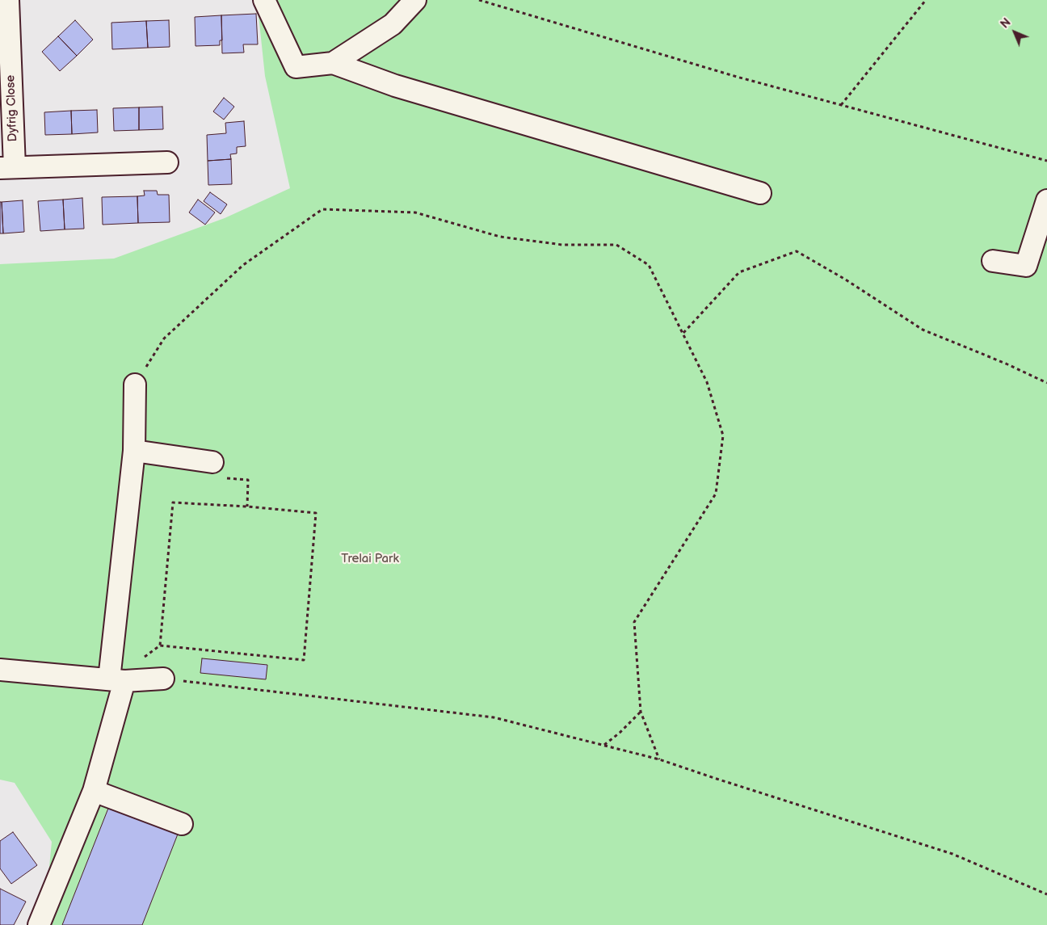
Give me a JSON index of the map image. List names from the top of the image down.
{
  "streets": {
    "street": ["Dyfrig Close"]
  },
  "parks": ["Trelai Park"],
  "north": "top left"
}
